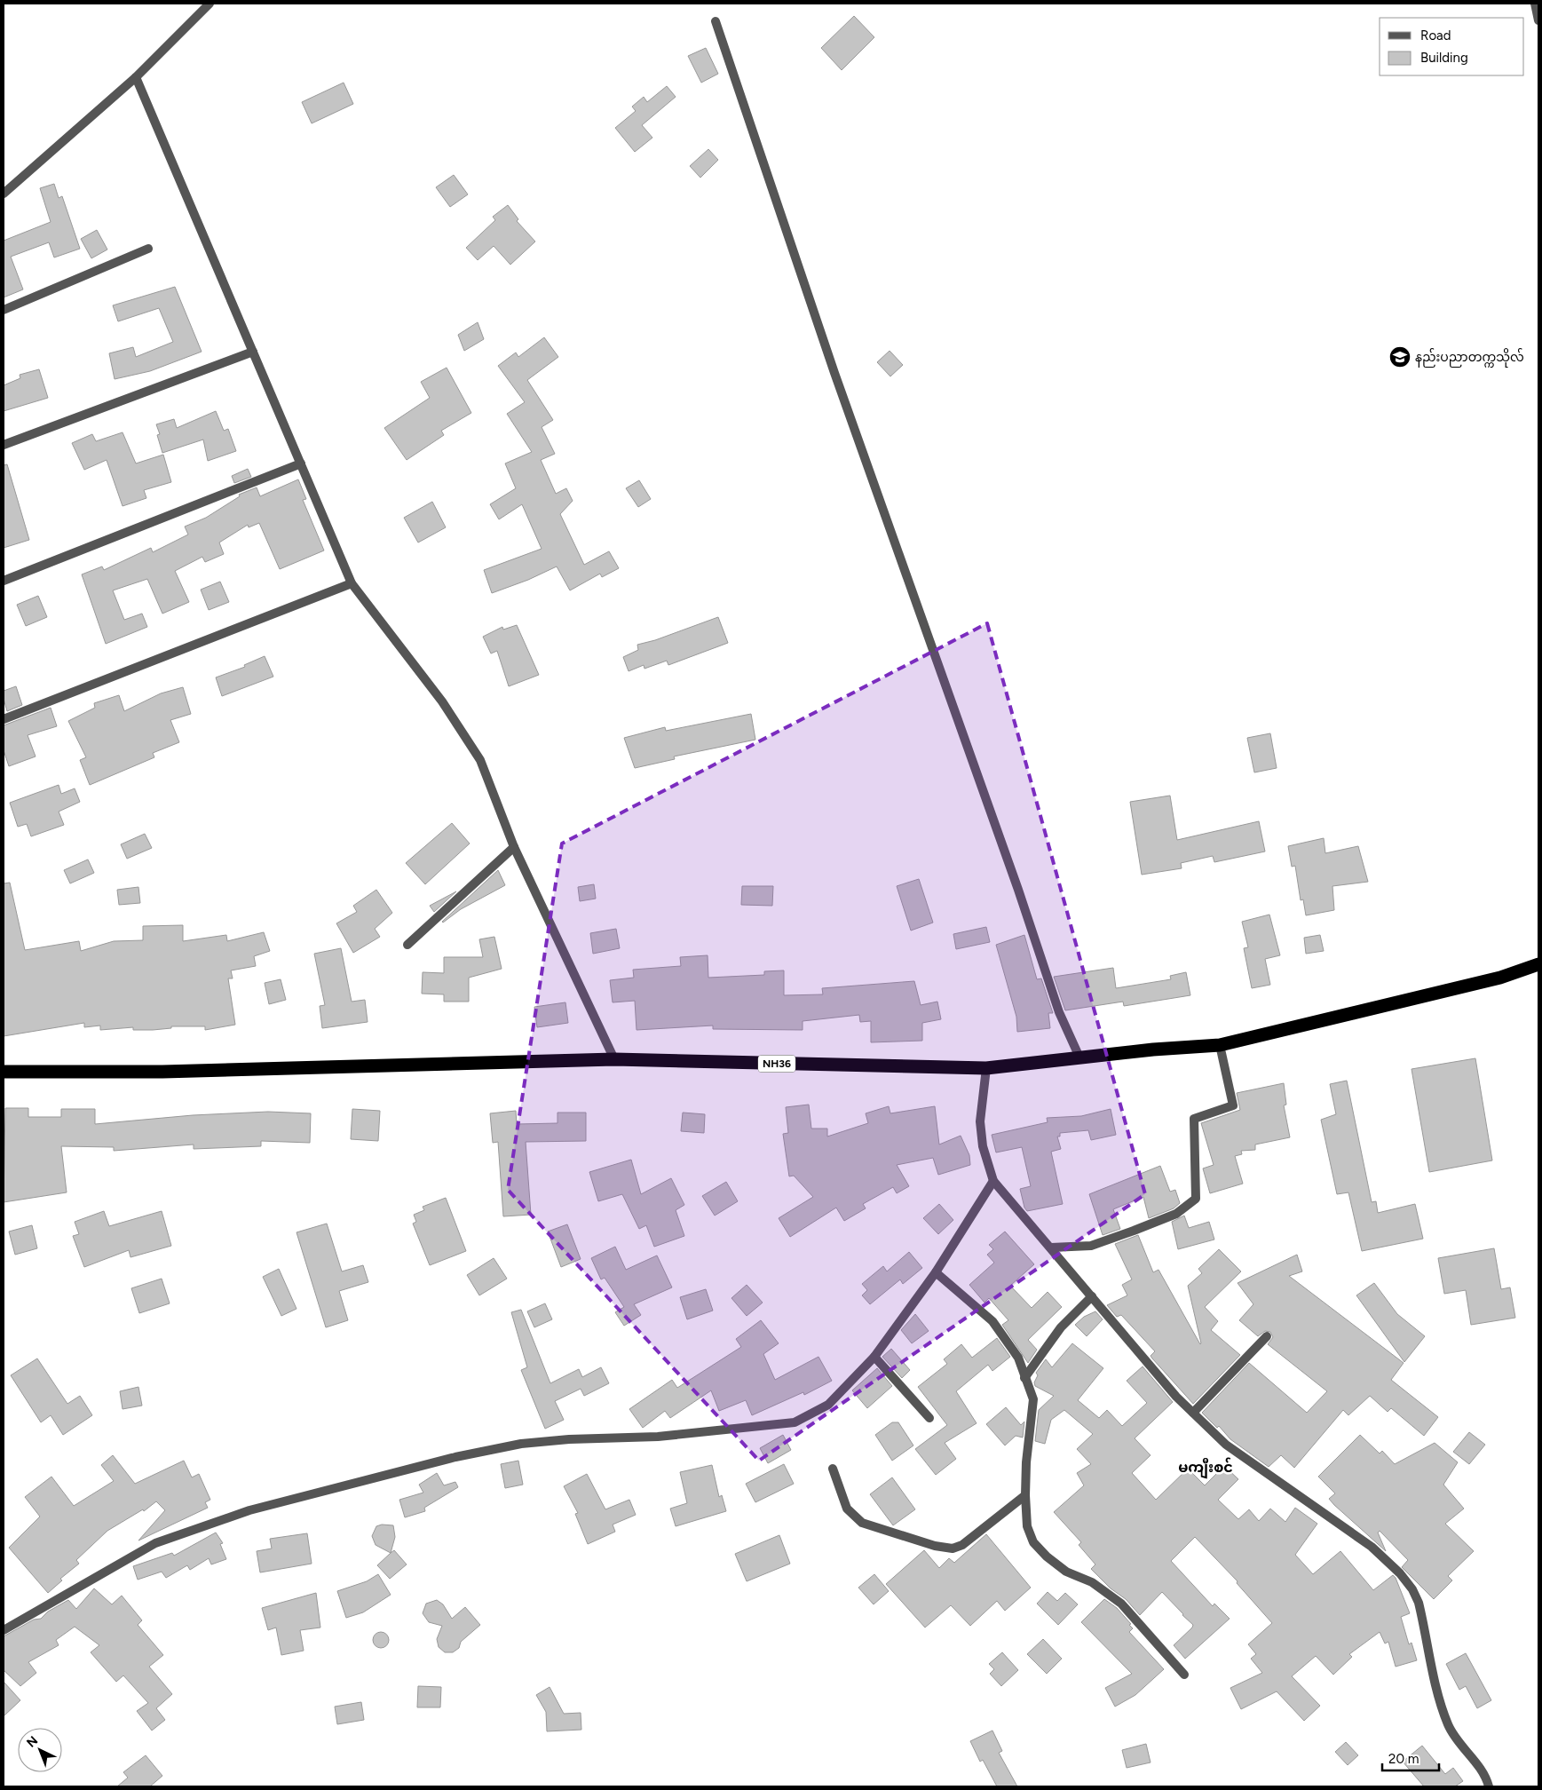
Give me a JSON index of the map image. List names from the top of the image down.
{
  "streets": {
    "highway": ["NH36"]
  },
  "districts": ["မကျီးစင်"],
  "places": {
    "school or university": ["နည်းပညာတက္ကသိုလ်"]
  },
  "legend": ["Road", "Building"],
  "scale_bar": "20 m",
  "north": "top left"
}
